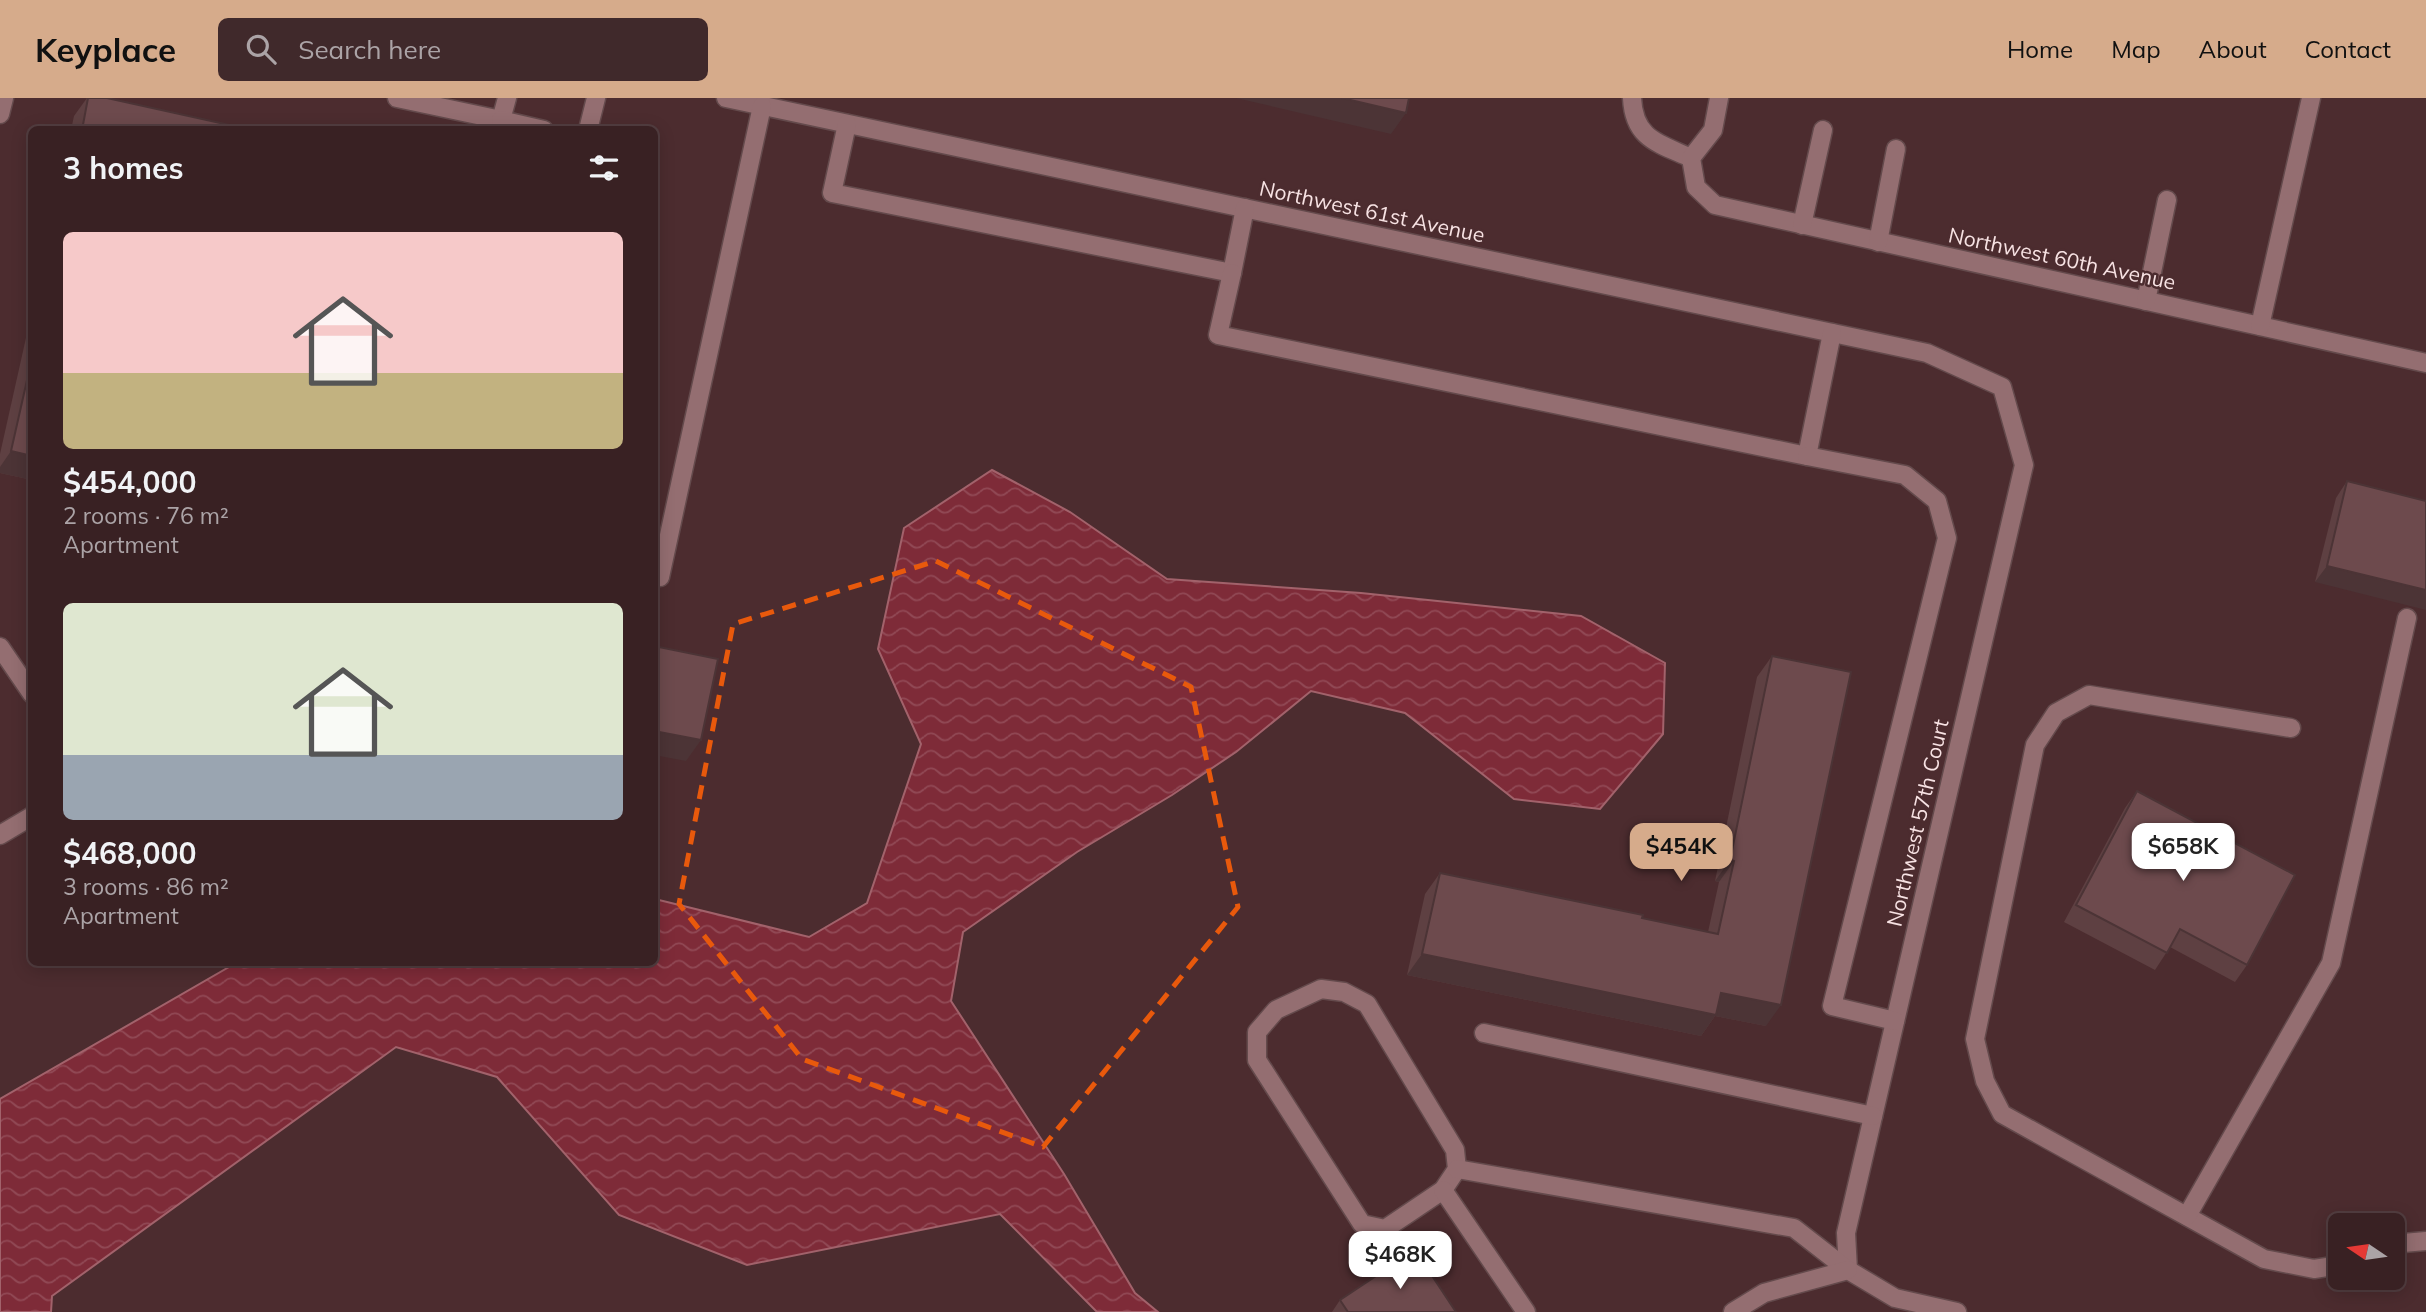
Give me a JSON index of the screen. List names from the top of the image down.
{
  "streets": {
    "lane": ["Northwest 61st Avenue", "Northwest 60th Avenue", "Northwest 57th Court"]
  },
  "crossings": [
    ["Northwest 61st Avenue", "Northwest 57th Court"]
  ],
  "north": "left",
  "page": {
    "header": "Keyplace",
    "search": "Search here",
    "nav": [
      "Home",
      "Map",
      "About",
      "Contact"
    ],
    "heading": "3 homes",
    "list": [
      {
        "name": "$454,000",
        "note": "2 rooms · 76 m² · Apartment"
      },
      {
        "name": "$468,000",
        "note": "3 rooms · 86 m² · Apartment"
      }
    ],
    "price": ["$454K", "$658K", "$468K"]
  }
}
